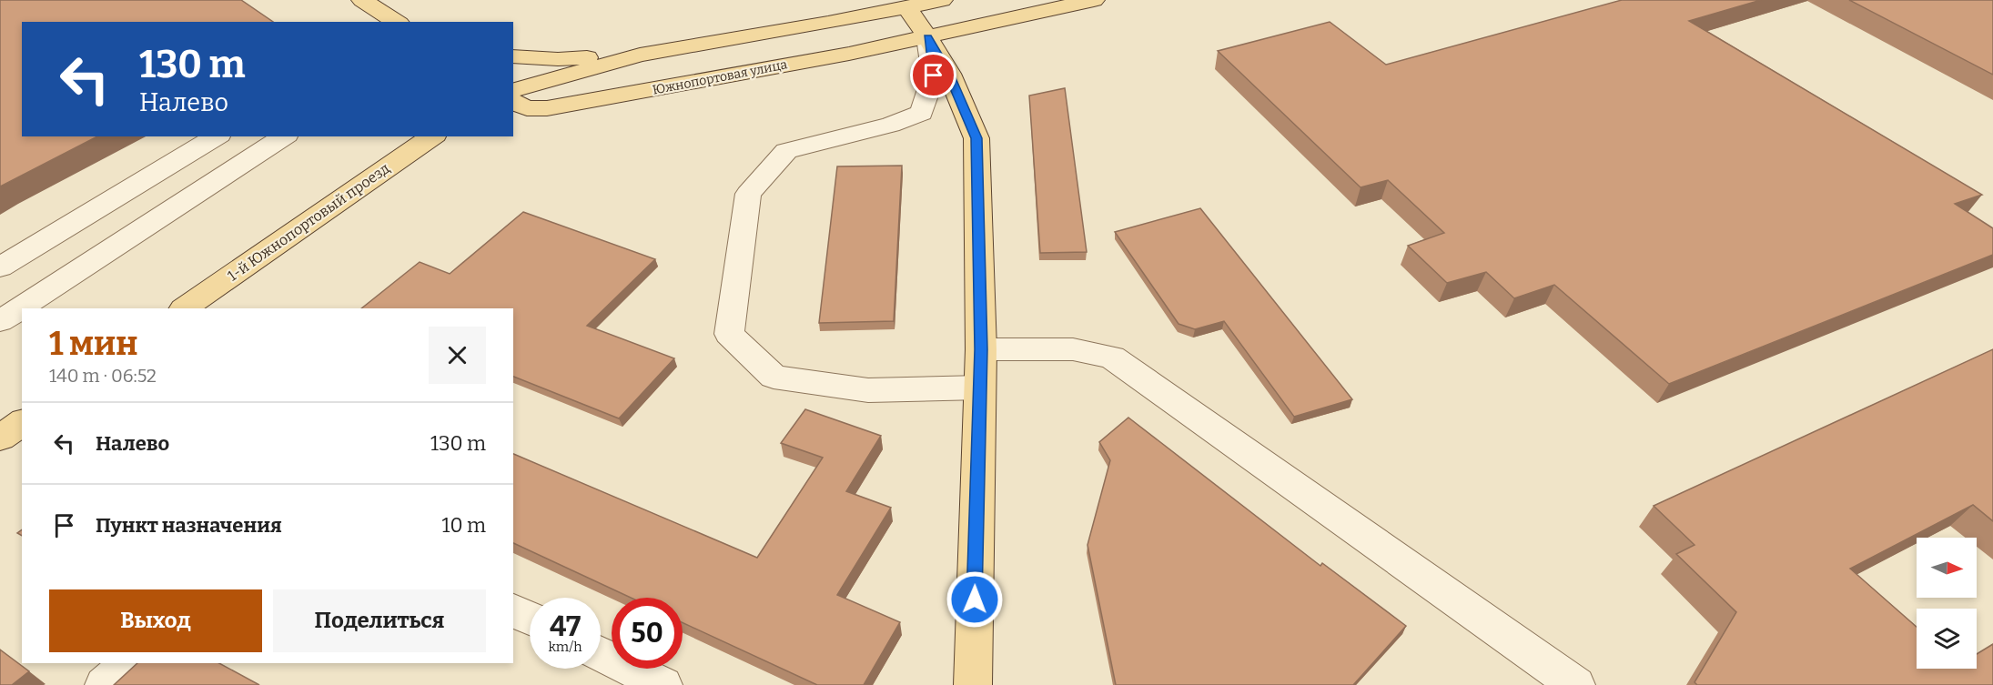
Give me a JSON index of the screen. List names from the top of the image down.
{
  "streets": {
    "main road": ["Южнопортовая улица", "1-й Южнопортовый проезд"]
  },
  "north": "right",
  "page": {
    "turn": ["130 m", "Налево"],
    "heading": ["1 мин", "140 m · 06:52"],
    "list": [
      {
        "name": "Налево",
        "value": "130 m"
      },
      {
        "name": "Пункт назначения",
        "value": "10 m"
      }
    ],
    "buttons": ["Выход", "Поделиться"],
    "speed": "47 km/h",
    "limit": "50"
  }
}
